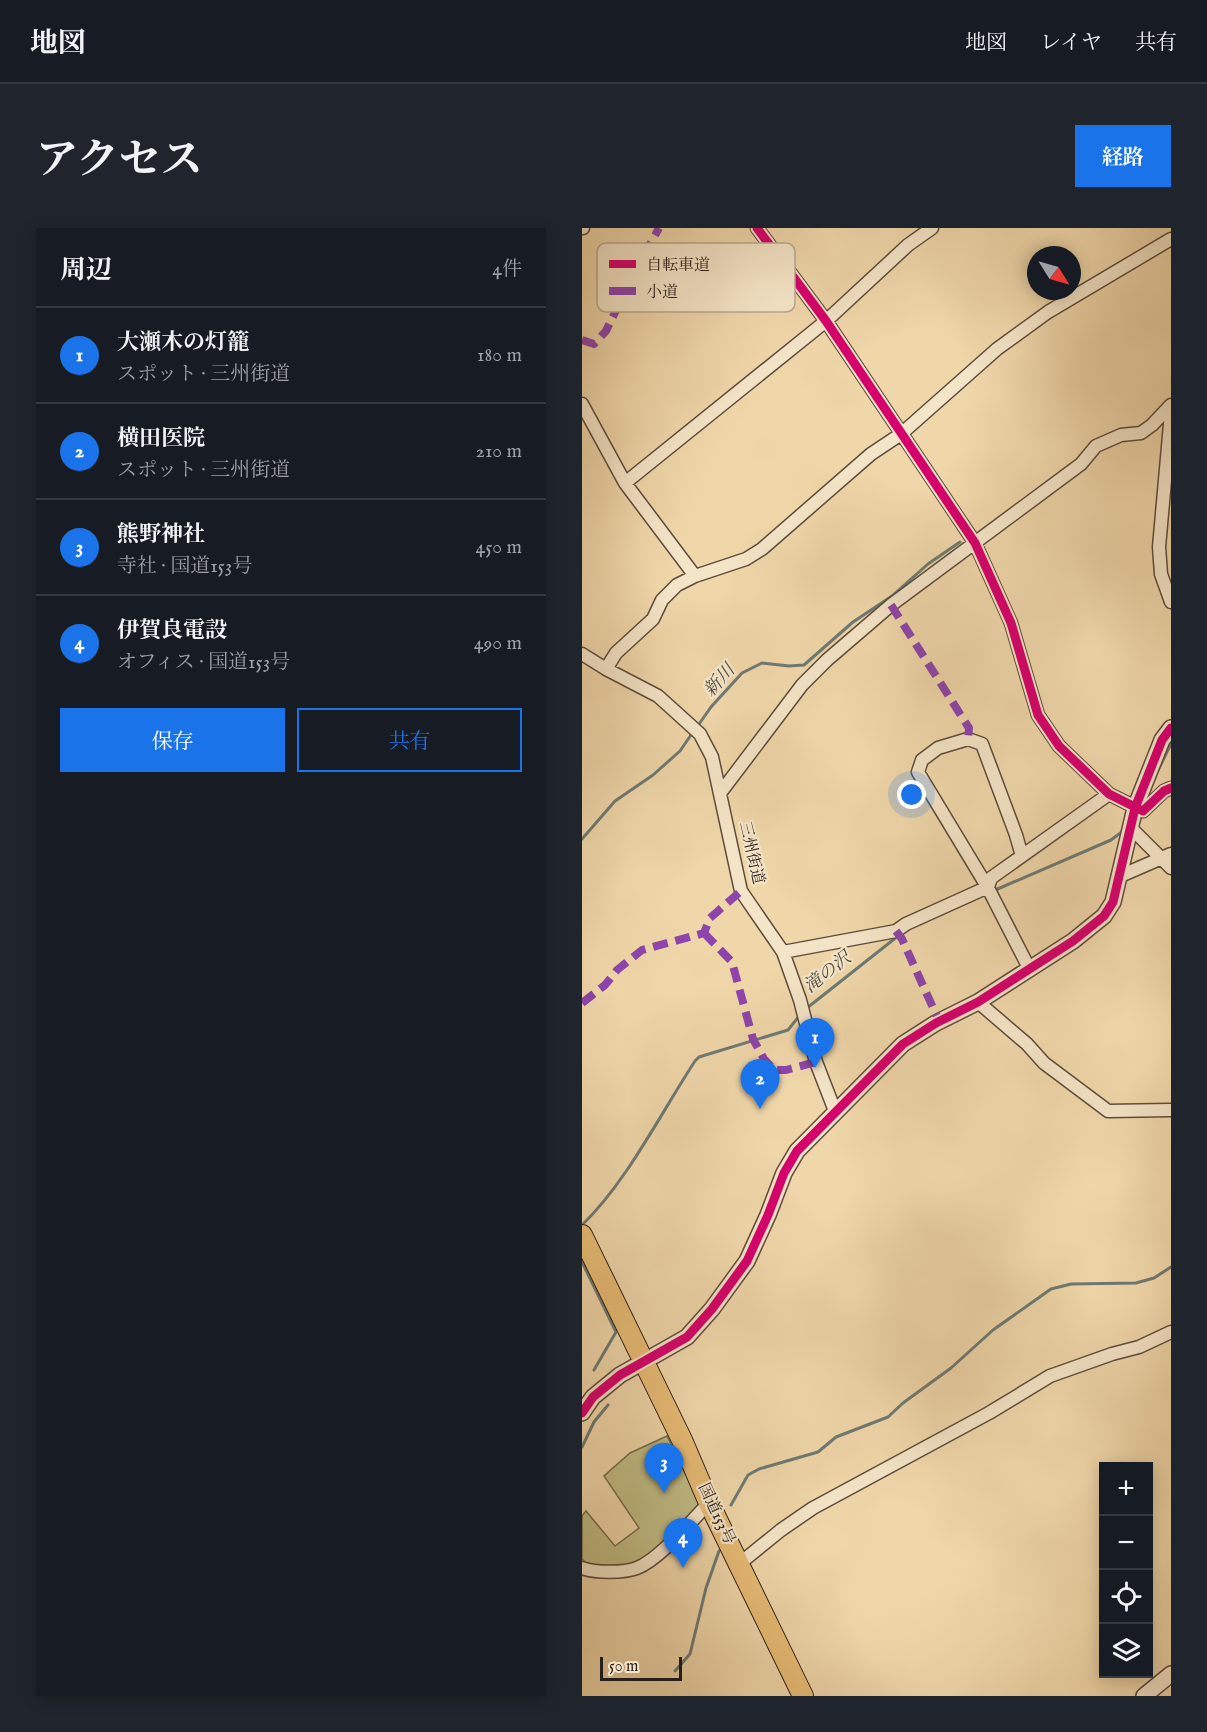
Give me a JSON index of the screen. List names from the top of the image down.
{
  "streets": {
    "highway": ["国道153号"],
    "street": ["三州街道"]
  },
  "water": ["新川", "滝の沢"],
  "legend": ["自転車道", "小道"],
  "scale_bar": "50 m",
  "north": "bottom right",
  "page": {
    "header": "地図",
    "nav": ["地図", "レイヤ", "共有"],
    "title": "アクセス",
    "buttons": [
      "経路",
      ["保存", "共有"]
    ],
    "heading": ["周辺", "4件"],
    "list": [
      {
        "mark": "1",
        "name": "大瀬木の灯籠",
        "note": "スポット · 三州街道",
        "value": "180 m"
      },
      {
        "mark": "2",
        "name": "横田医院",
        "note": "スポット · 三州街道",
        "value": "210 m"
      },
      {
        "mark": "3",
        "name": "熊野神社",
        "note": "寺社 · 国道153号",
        "value": "450 m"
      },
      {
        "mark": "4",
        "name": "伊賀良電設",
        "note": "オフィス · 国道153号",
        "value": "490 m"
      }
    ],
    "pins": [
      "1",
      "2",
      "3",
      "4"
    ],
    "map_buttons": ["+", "−"],
    "scale": "50 m"
  }
}
